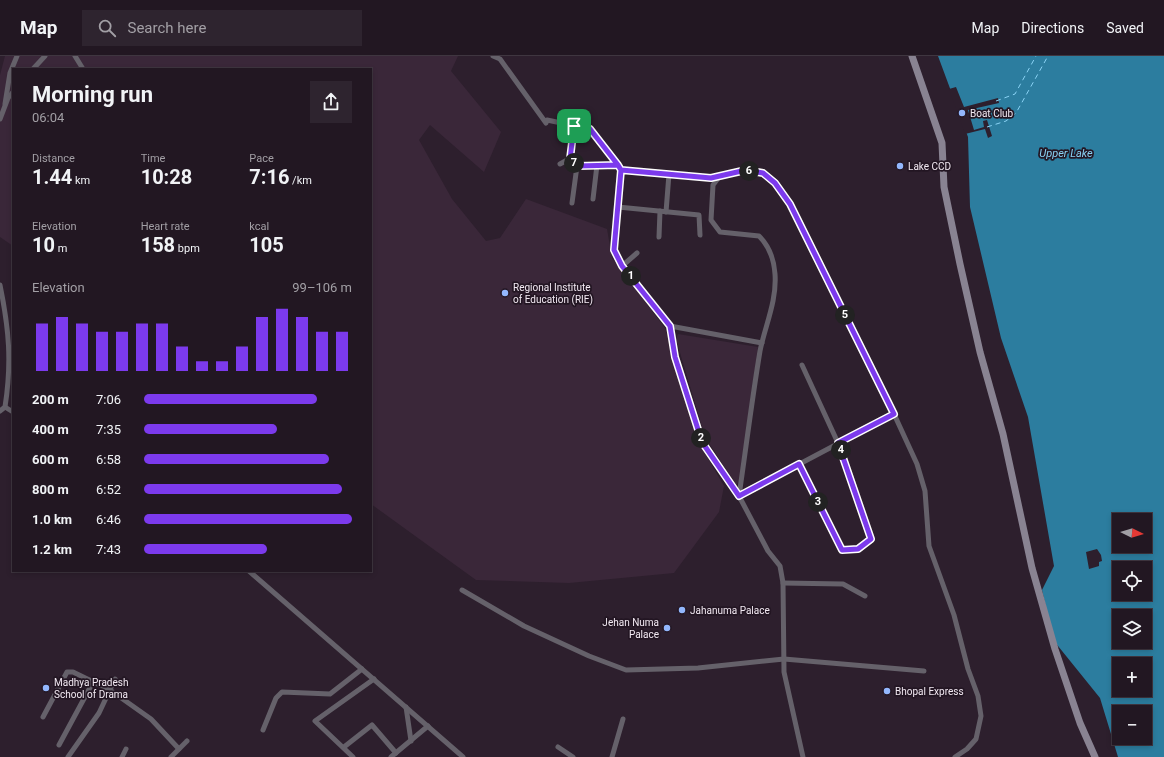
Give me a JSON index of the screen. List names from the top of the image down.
{
  "water": ["Upper Lake"],
  "places": [
    "Boat Club",
    "Lake CCD",
    "Regional Institute of Education (RIE)",
    "Jahanuma Palace",
    "Jehan Numa Palace",
    "Madhya Pradesh School of Drama",
    "Bhopal Express"
  ],
  "north": "right",
  "page": {
    "header": "Map",
    "search": "Search here",
    "nav": ["Map", "Directions", "Saved"],
    "heading": ["Morning run", "06:04"],
    "stats": [
      ["Distance", "1.44 km"],
      ["Time", "10:28"],
      ["Pace", "7:16 /km"],
      ["Elevation", "10 m"],
      ["Heart rate", "158 bpm"],
      ["kcal", "105"]
    ],
    "pins": [
      "7",
      "6",
      "1",
      "5",
      "2",
      "4",
      "3"
    ],
    "chart": ["Elevation", "99–106 m"],
    "list": [
      {
        "name": "200 m",
        "note": "7:06"
      },
      {
        "name": "400 m",
        "note": "7:35"
      },
      {
        "name": "600 m",
        "note": "6:58"
      },
      {
        "name": "800 m",
        "note": "6:52"
      },
      {
        "name": "1.0 km",
        "note": "6:46"
      },
      {
        "name": "1.2 km",
        "note": "7:43"
      }
    ],
    "map_buttons": ["+", "−"]
  }
}
